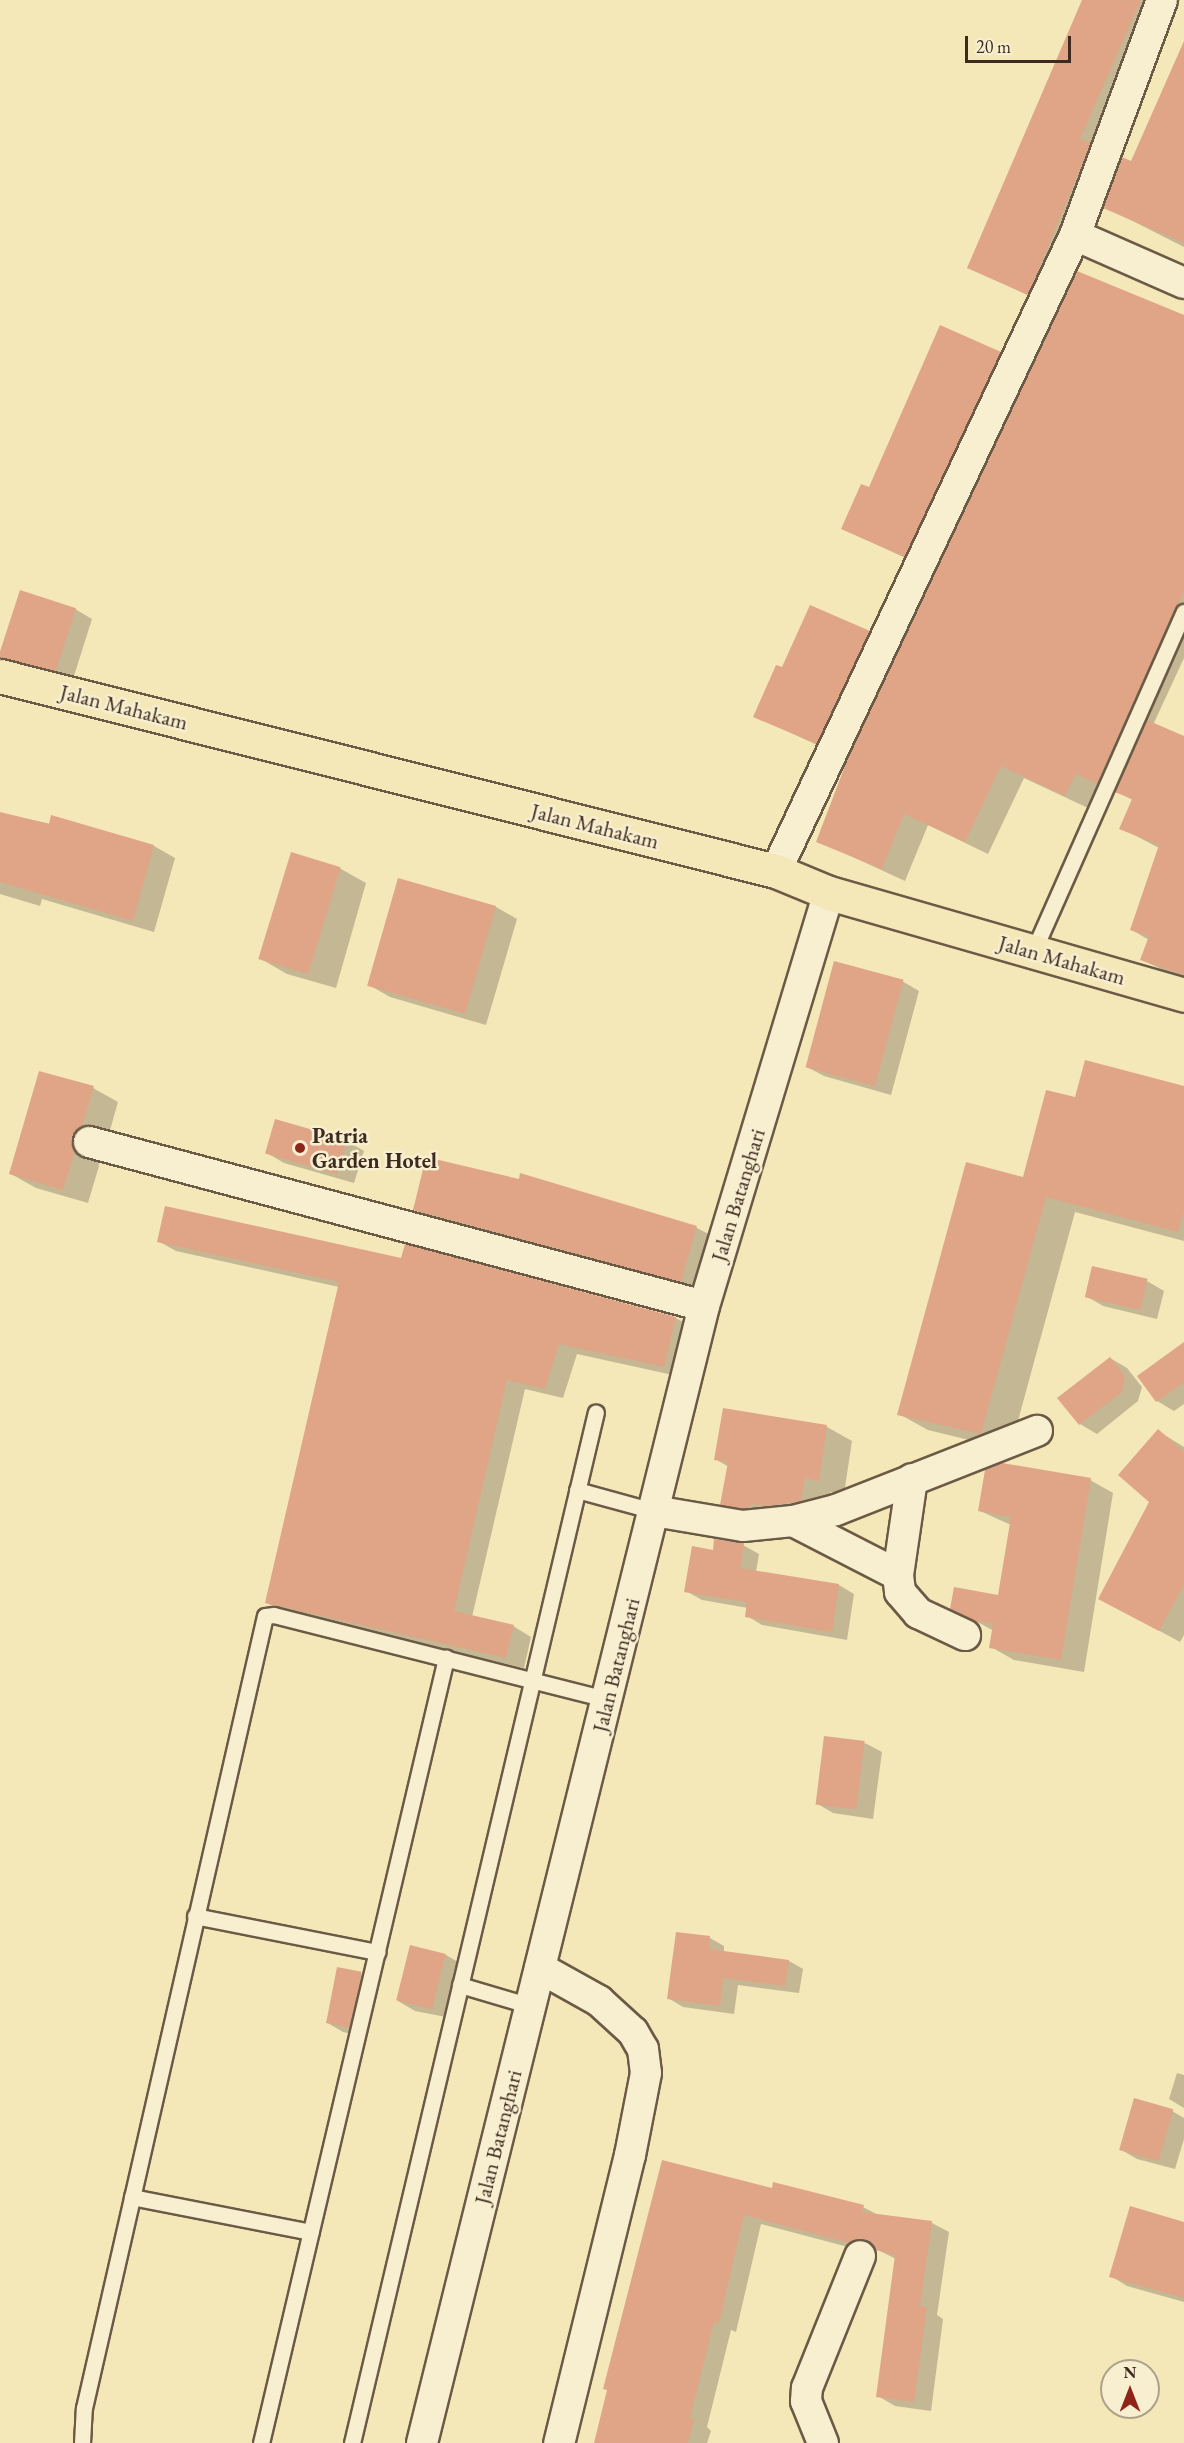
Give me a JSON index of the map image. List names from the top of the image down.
{
  "streets": {
    "main road": ["Jalan Mahakam"],
    "street": ["Jalan Batanghari"]
  },
  "crossings": [
    ["Jalan Mahakam", "Jalan Batanghari"]
  ],
  "places": ["Patria Garden Hotel"],
  "scale_bar": "20 m",
  "north": "top"
}
